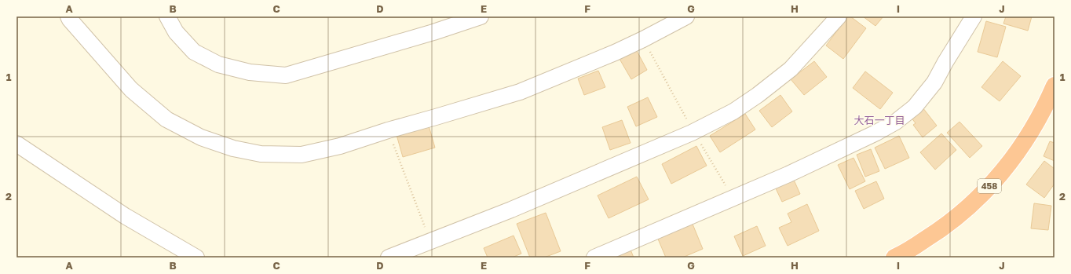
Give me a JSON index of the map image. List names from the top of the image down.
{
  "streets": {
    "highway": ["458"]
  },
  "districts": ["大石一丁目"],
  "grid": {
    "columns": [
      "A",
      "B",
      "C",
      "D",
      "E",
      "F",
      "G",
      "H",
      "I",
      "J"
    ],
    "rows": ["1", "2"]
  }
}
